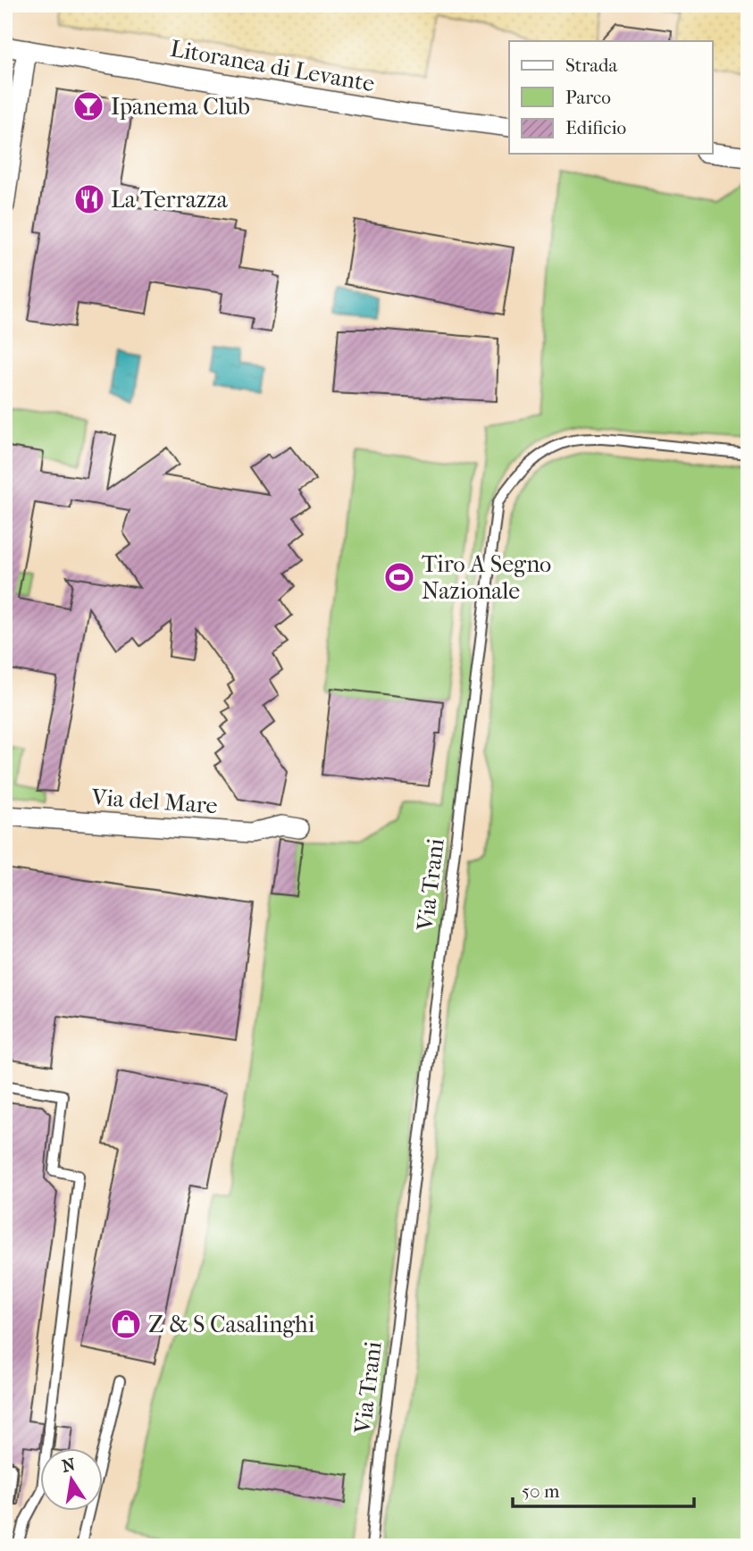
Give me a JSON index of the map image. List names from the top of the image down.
{
  "streets": {
    "street": ["Litoranea di Levante", "Via del Mare"],
    "lane": ["Via Trani"]
  },
  "places": {
    "bar": ["Ipanema Club"],
    "restaurant": ["La Terrazza"],
    "sports": ["Tiro A Segno Nazionale"],
    "shop": ["Z & S Casalinghi"]
  },
  "legend": ["Strada", "Parco", "Edificio"],
  "scale_bar": "50 m",
  "north": "top"
}
